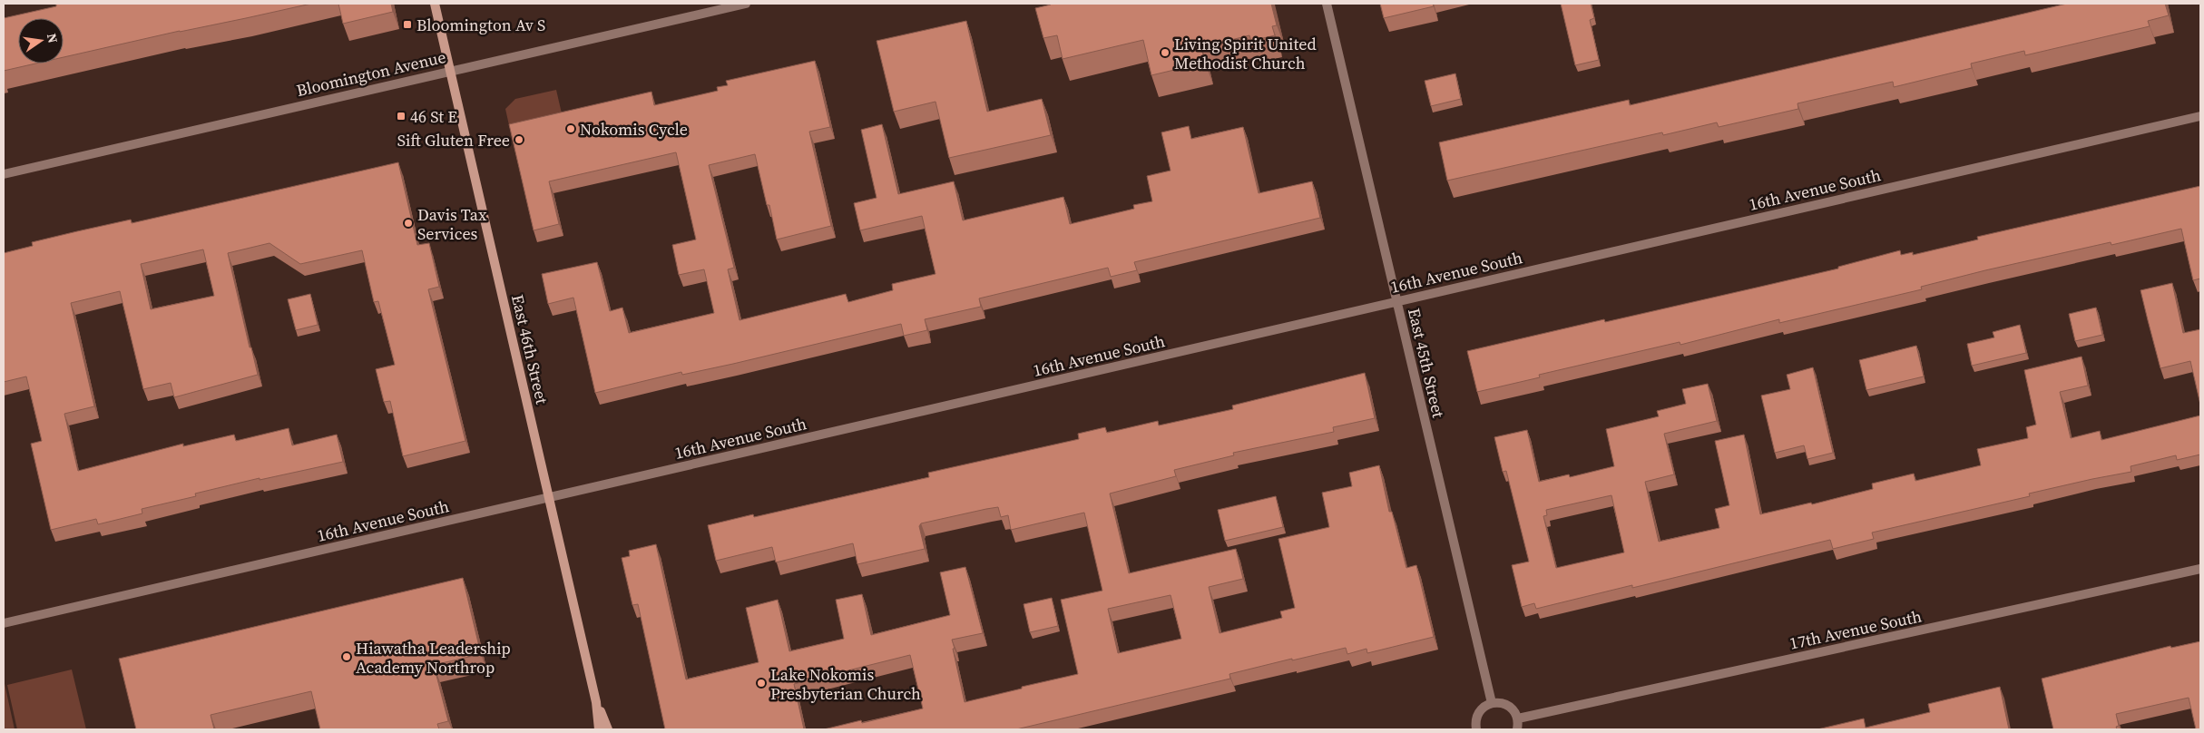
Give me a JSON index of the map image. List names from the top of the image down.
{
  "streets": {
    "main road": ["East 46th Street"],
    "street": [
      "Bloomington Avenue",
      "16th Avenue South",
      "East 45th Street",
      "17th Avenue South"
    ]
  },
  "crossings": [
    ["Bloomington Avenue", "East 46th Street"],
    ["16th Avenue South", "East 46th Street"],
    ["16th Avenue South", "East 45th Street"]
  ],
  "places": {
    "transit": ["Bloomington Av S", "46 St E"],
    "other": [
      "Living Spirit United Methodist Church",
      "Nokomis Cycle",
      "Sift Gluten Free",
      "Davis Tax Services",
      "Hiawatha Leadership Academy Northrop",
      "Lake Nokomis Presbyterian Church"
    ]
  },
  "north": "right"
}
